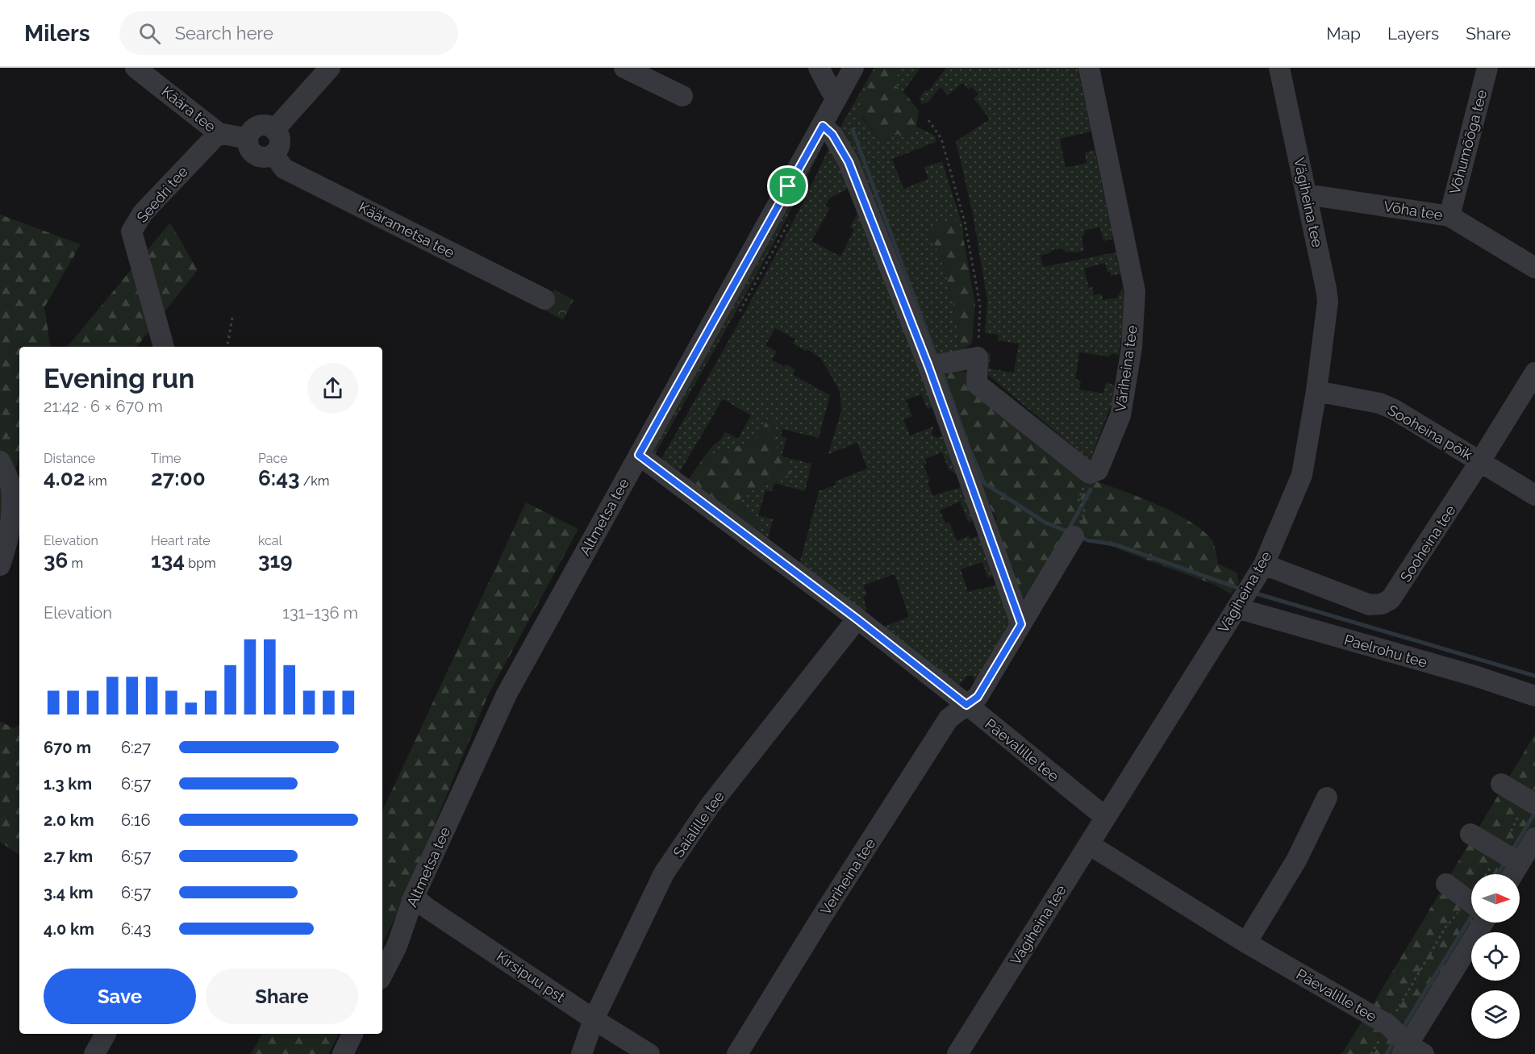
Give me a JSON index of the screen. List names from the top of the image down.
{
  "streets": {
    "street": [
      "Käära tee",
      "Võhumõõga tee",
      "Seedri tee",
      "Vägiheina tee",
      "Võha tee",
      "Käärametsa tee",
      "Väriheina tee",
      "Sooheina põik",
      "Altmetsa tee",
      "Sooheina tee",
      "Paelrohu tee",
      "Päevalille tee",
      "Saialille tee",
      "Veriheina tee",
      "Kirsipuu pst"
    ]
  },
  "crossings": [
    ["Käära tee", "Seedri tee"],
    ["Käära tee", "Käärametsa tee"],
    ["Võhumõõga tee", "Võha tee"],
    ["Vägiheina tee", "Võha tee"],
    ["Vägiheina tee", "Sooheina põik"],
    ["Vägiheina tee", "Sooheina tee"],
    ["Vägiheina tee", "Paelrohu tee"],
    ["Vägiheina tee", "Päevalille tee"],
    ["Sooheina põik", "Sooheina tee"],
    ["Altmetsa tee", "Päevalille tee"],
    ["Altmetsa tee", "Kirsipuu pst"],
    ["Päevalille tee", "Saialille tee"],
    ["Päevalille tee", "Veriheina tee"],
    ["Saialille tee", "Kirsipuu pst"]
  ],
  "north": "right",
  "page": {
    "header": "Milers",
    "search": "Search here",
    "nav": ["Map", "Layers", "Share"],
    "heading": ["Evening run", "21:42 · 6 × 670 m"],
    "stats": [
      ["Distance", "4.02 km"],
      ["Time", "27:00"],
      ["Pace", "6:43 /km"],
      ["Elevation", "36 m"],
      ["Heart rate", "134 bpm"],
      ["kcal", "319"]
    ],
    "chart": ["Elevation", "131–136 m"],
    "list": [
      {
        "name": "670 m",
        "note": "6:27"
      },
      {
        "name": "1.3 km",
        "note": "6:57"
      },
      {
        "name": "2.0 km",
        "note": "6:16"
      },
      {
        "name": "2.7 km",
        "note": "6:57"
      },
      {
        "name": "3.4 km",
        "note": "6:57"
      },
      {
        "name": "4.0 km",
        "note": "6:43"
      }
    ],
    "buttons": ["Save", "Share"]
  }
}
